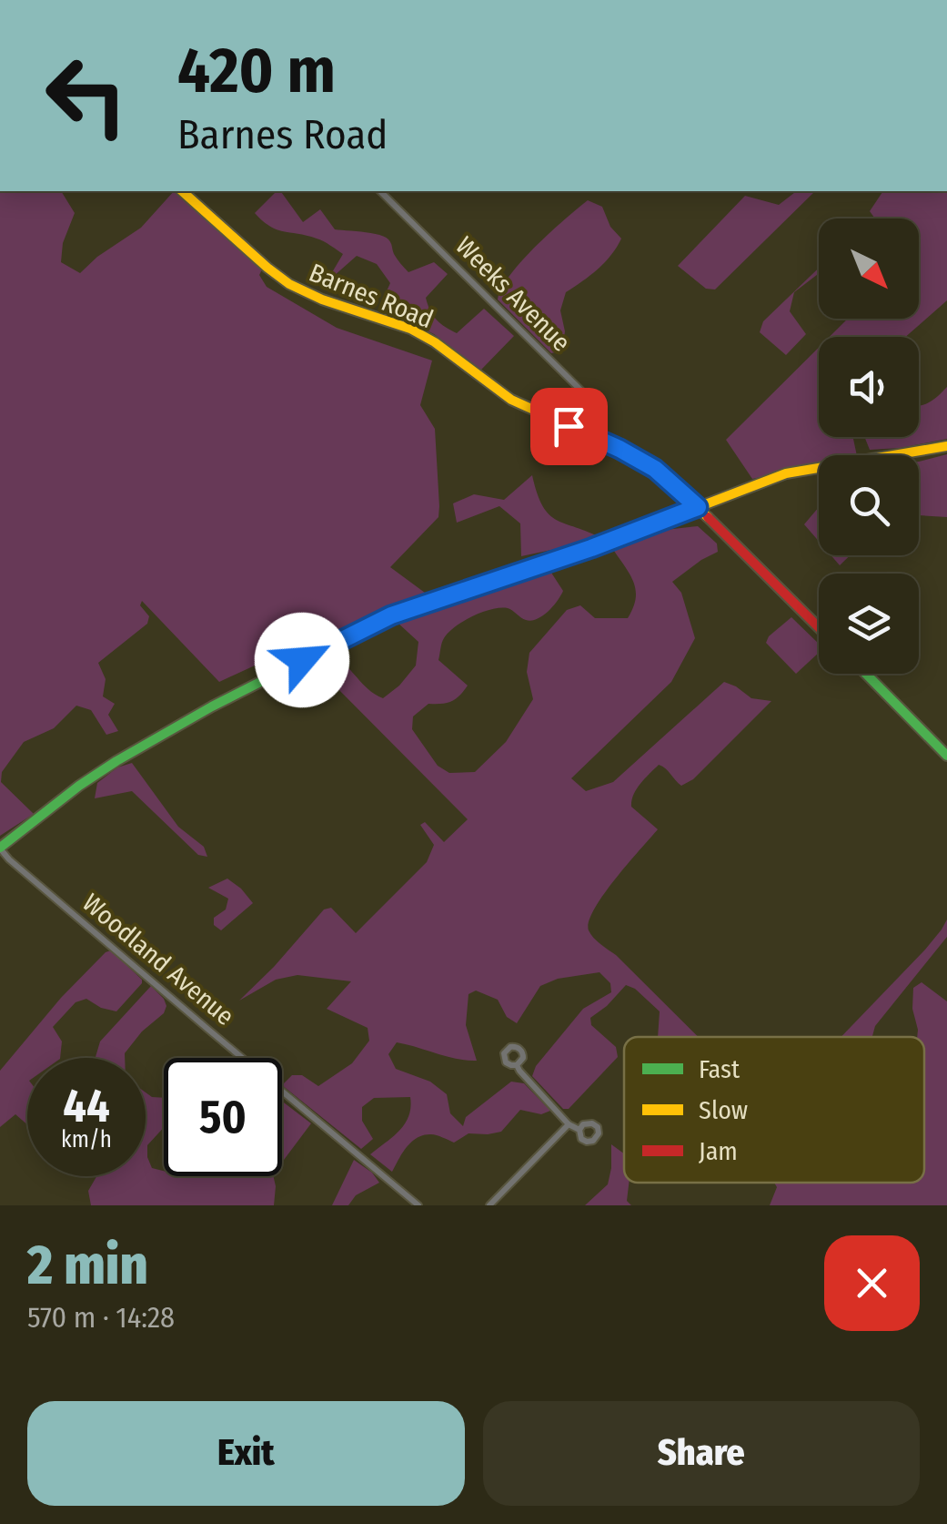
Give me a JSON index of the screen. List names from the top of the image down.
{
  "streets": {
    "main road": ["Barnes Road"],
    "street": ["Weeks Avenue", "Woodland Avenue"]
  },
  "crossings": [
    ["Weeks Avenue", "Barnes Road"]
  ],
  "legend": ["Fast", "Slow", "Jam"],
  "north": "bottom right",
  "page": {
    "turn": ["420 m", "Barnes Road"],
    "speed": "44 km/h",
    "limit": "50",
    "heading": ["2 min", "570 m · 14:28"],
    "buttons": ["Exit", "Share"]
  }
}
